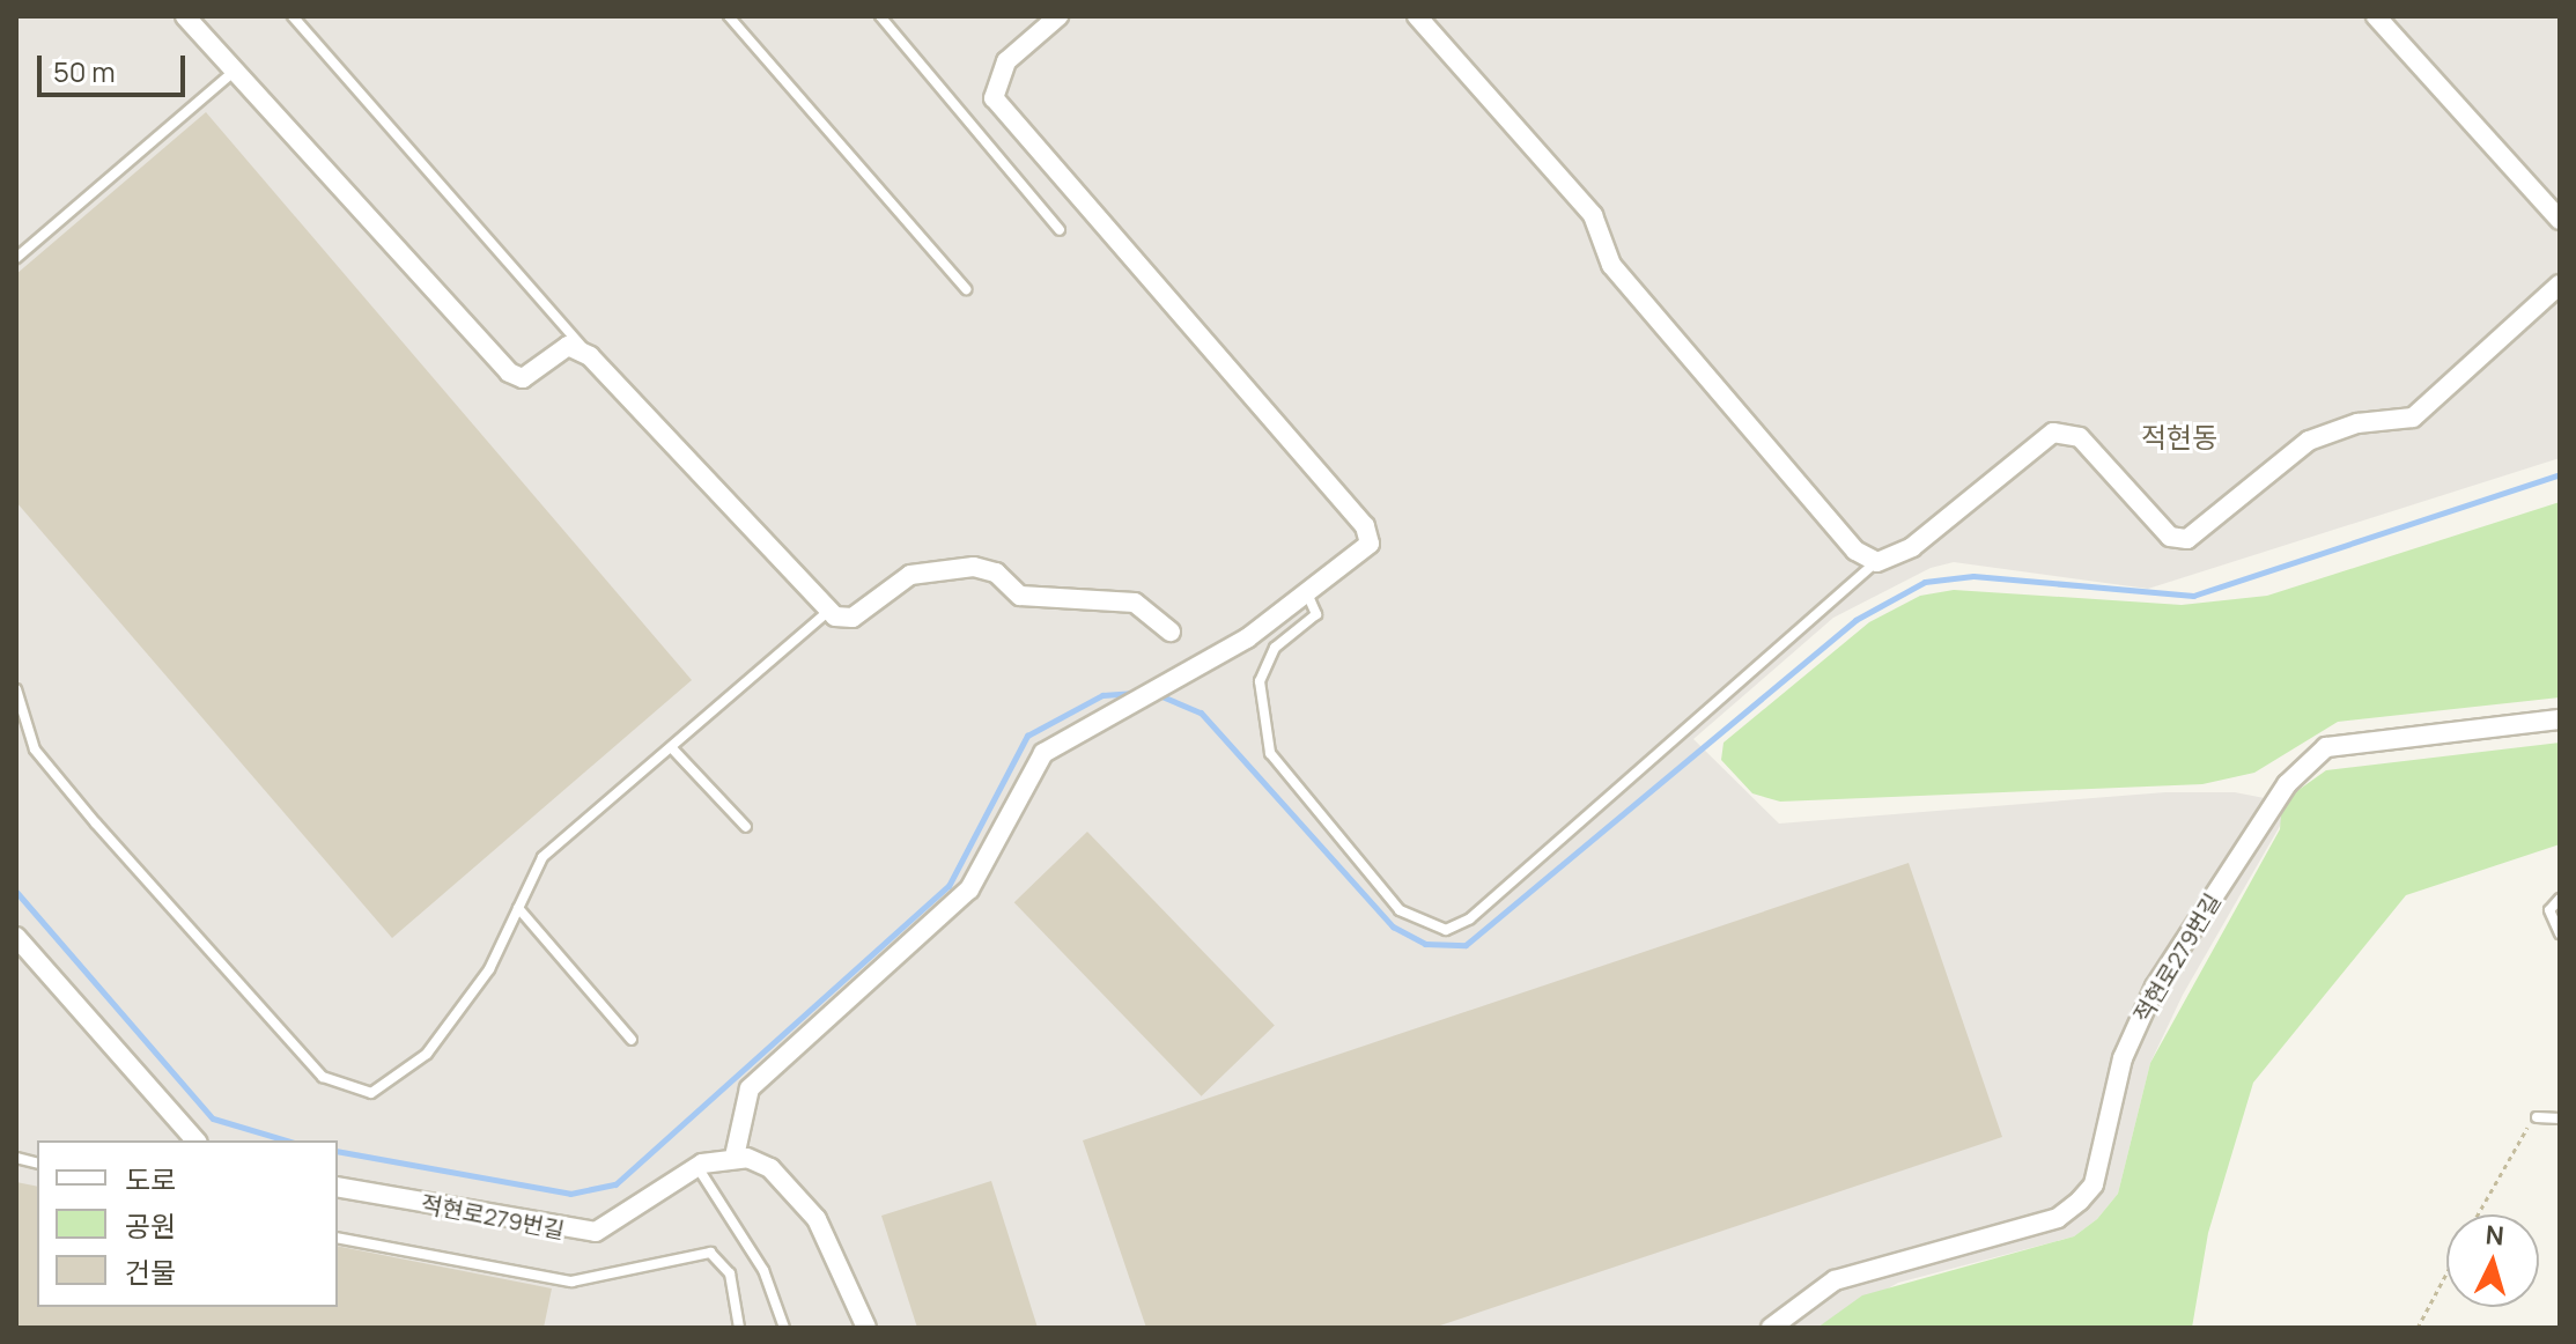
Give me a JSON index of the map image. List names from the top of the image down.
{
  "streets": {
    "street": ["적현로279번길"]
  },
  "districts": ["적현동"],
  "legend": ["도로", "공원", "건물"],
  "scale_bar": "50 m",
  "north": "top"
}
